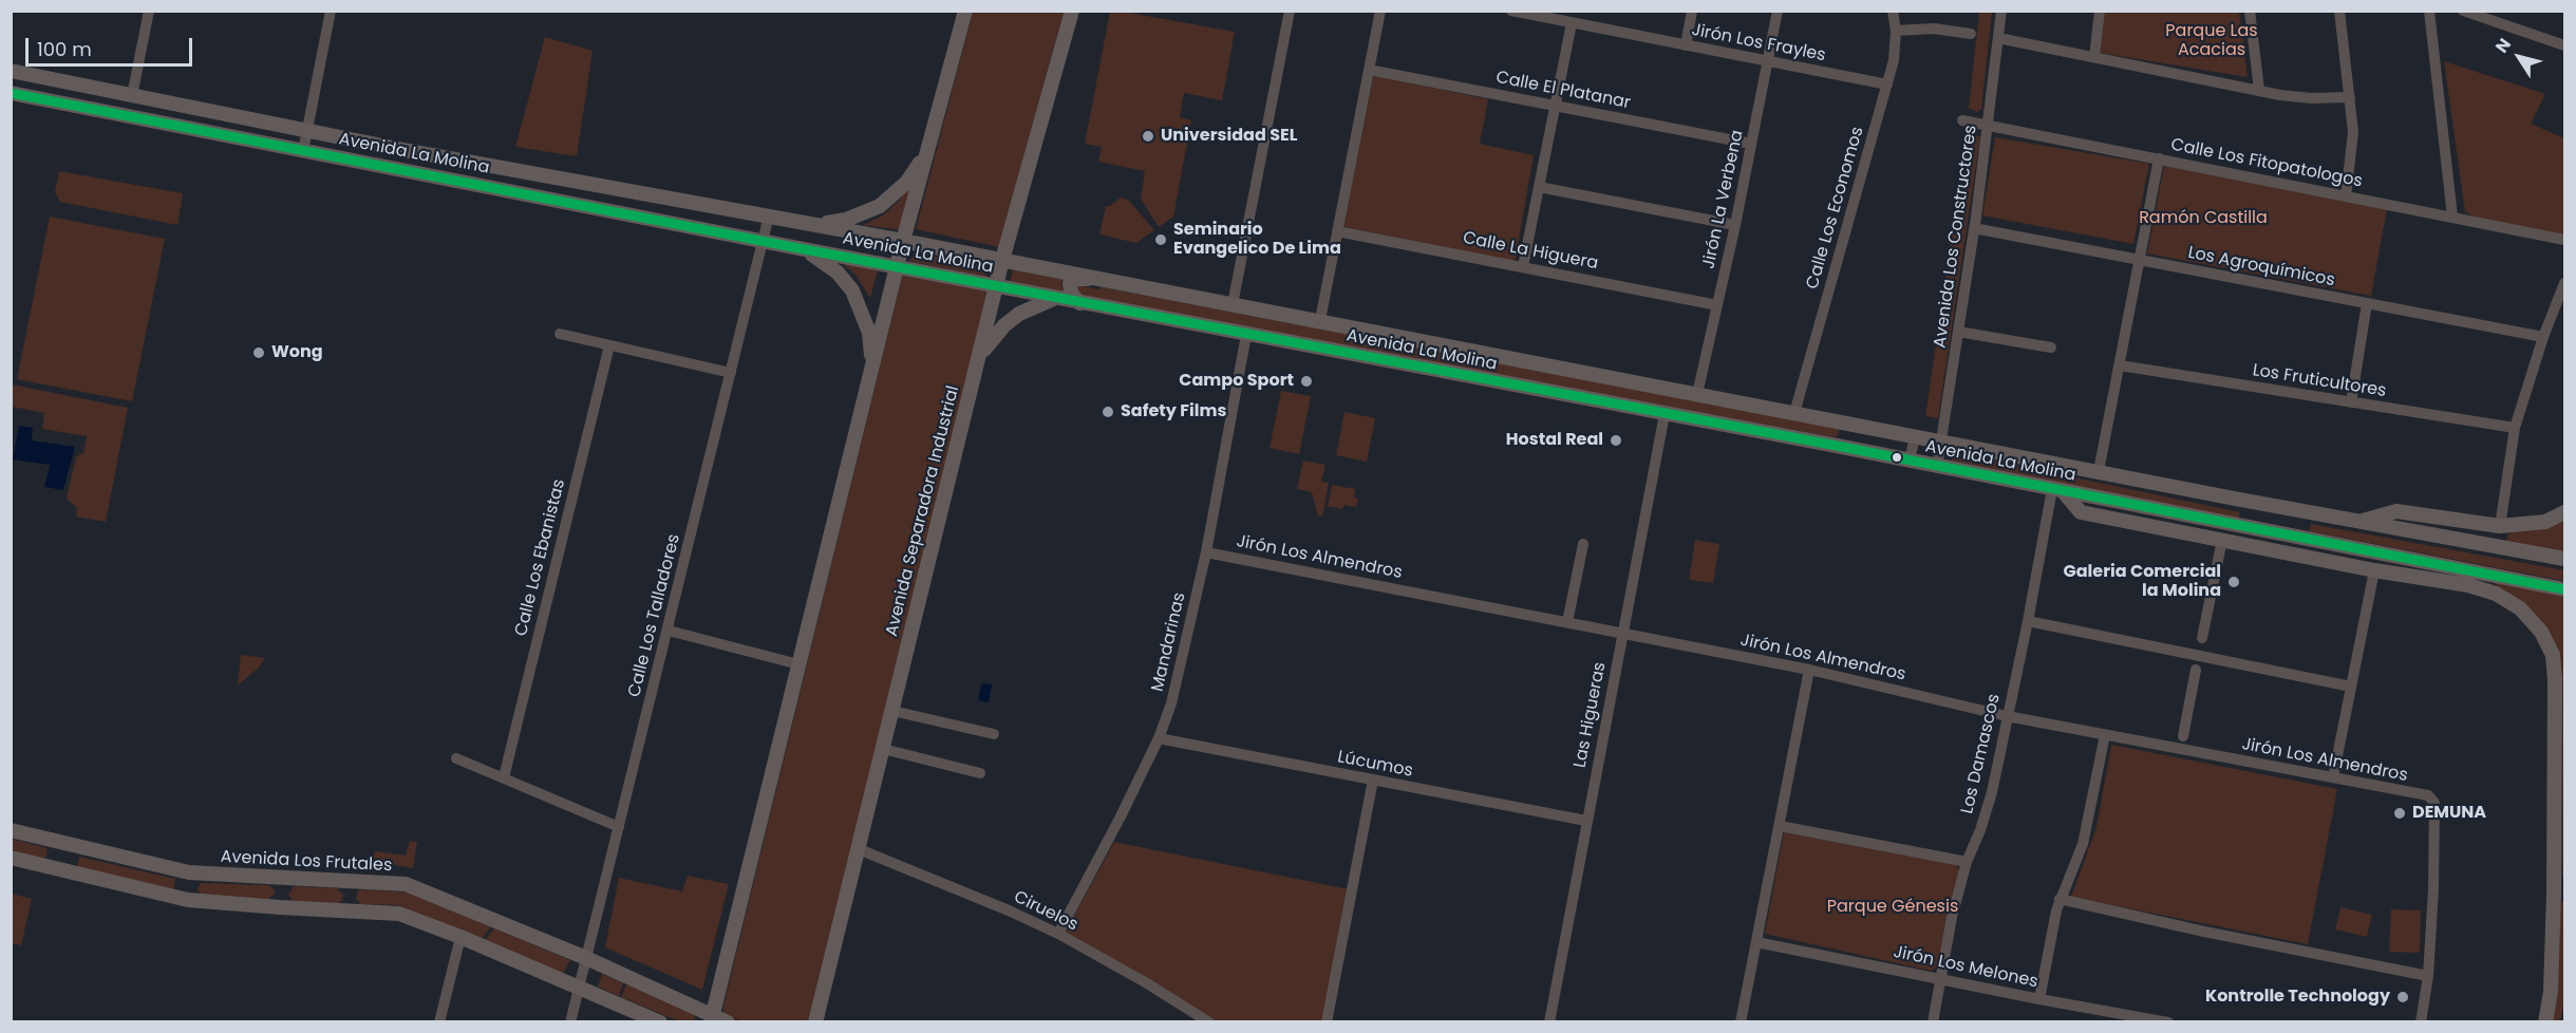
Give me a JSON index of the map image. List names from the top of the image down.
{
  "streets": {
    "main road": ["Avenida La Molina", "Avenida Separadora Industrial", "Avenida Los Frutales"],
    "street": [
      "Jirón Los Frayles",
      "Calle El Platanar",
      "Calle Los Fitopatologos",
      "Jirón La Verbena",
      "Calle Los Economos",
      "Avenida Los Constructores",
      "Calle La Higuera",
      "Los Agroquímicos",
      "Los Fruticultores",
      "Calle Los Ebanistas",
      "Jirón Los Almendros",
      "Calle Los Talladores",
      "Mandarinas",
      "Las Higueras",
      "Los Damascos",
      "Lúcumos",
      "Ciruelos",
      "Jirón Los Melones"
    ]
  },
  "crossings": [
    ["Jirón Los Frayles", "Jirón La Verbena"],
    ["Jirón Los Frayles", "Calle Los Economos"],
    ["Calle El Platanar", "Jirón La Verbena"],
    ["Avenida La Molina", "Jirón La Verbena"],
    ["Avenida La Molina", "Calle Los Economos"],
    ["Avenida La Molina", "Avenida Los Constructores"],
    ["Avenida La Molina", "Avenida Separadora Industrial"],
    ["Avenida La Molina", "Calle Los Talladores"],
    ["Avenida La Molina", "Mandarinas"],
    ["Avenida La Molina", "Las Higueras"],
    ["Avenida La Molina", "Los Damascos"],
    ["Calle Los Fitopatologos", "Avenida Los Constructores"],
    ["Jirón La Verbena", "Calle La Higuera"],
    ["Avenida Los Constructores", "Los Agroquímicos"],
    ["Avenida Separadora Industrial", "Ciruelos"],
    ["Jirón Los Almendros", "Mandarinas"],
    ["Jirón Los Almendros", "Las Higueras"],
    ["Jirón Los Almendros", "Los Damascos"],
    ["Calle Los Talladores", "Avenida Los Frutales"],
    ["Mandarinas", "Lúcumos"],
    ["Mandarinas", "Ciruelos"],
    ["Las Higueras", "Lúcumos"],
    ["Los Damascos", "Jirón Los Melones"]
  ],
  "parks": ["Parque Las Acacias", "Ramón Castilla", "Parque Génesis"],
  "places": [
    "Universidad SEL",
    "Seminario Evangelico De Lima",
    "Wong",
    "Campo Sport",
    "Safety Films",
    "Hostal Real",
    "Galeria Comercial la Molina",
    "DEMUNA",
    "Kontrolle Technology"
  ],
  "scale_bar": "100 m",
  "north": "top left"
}
